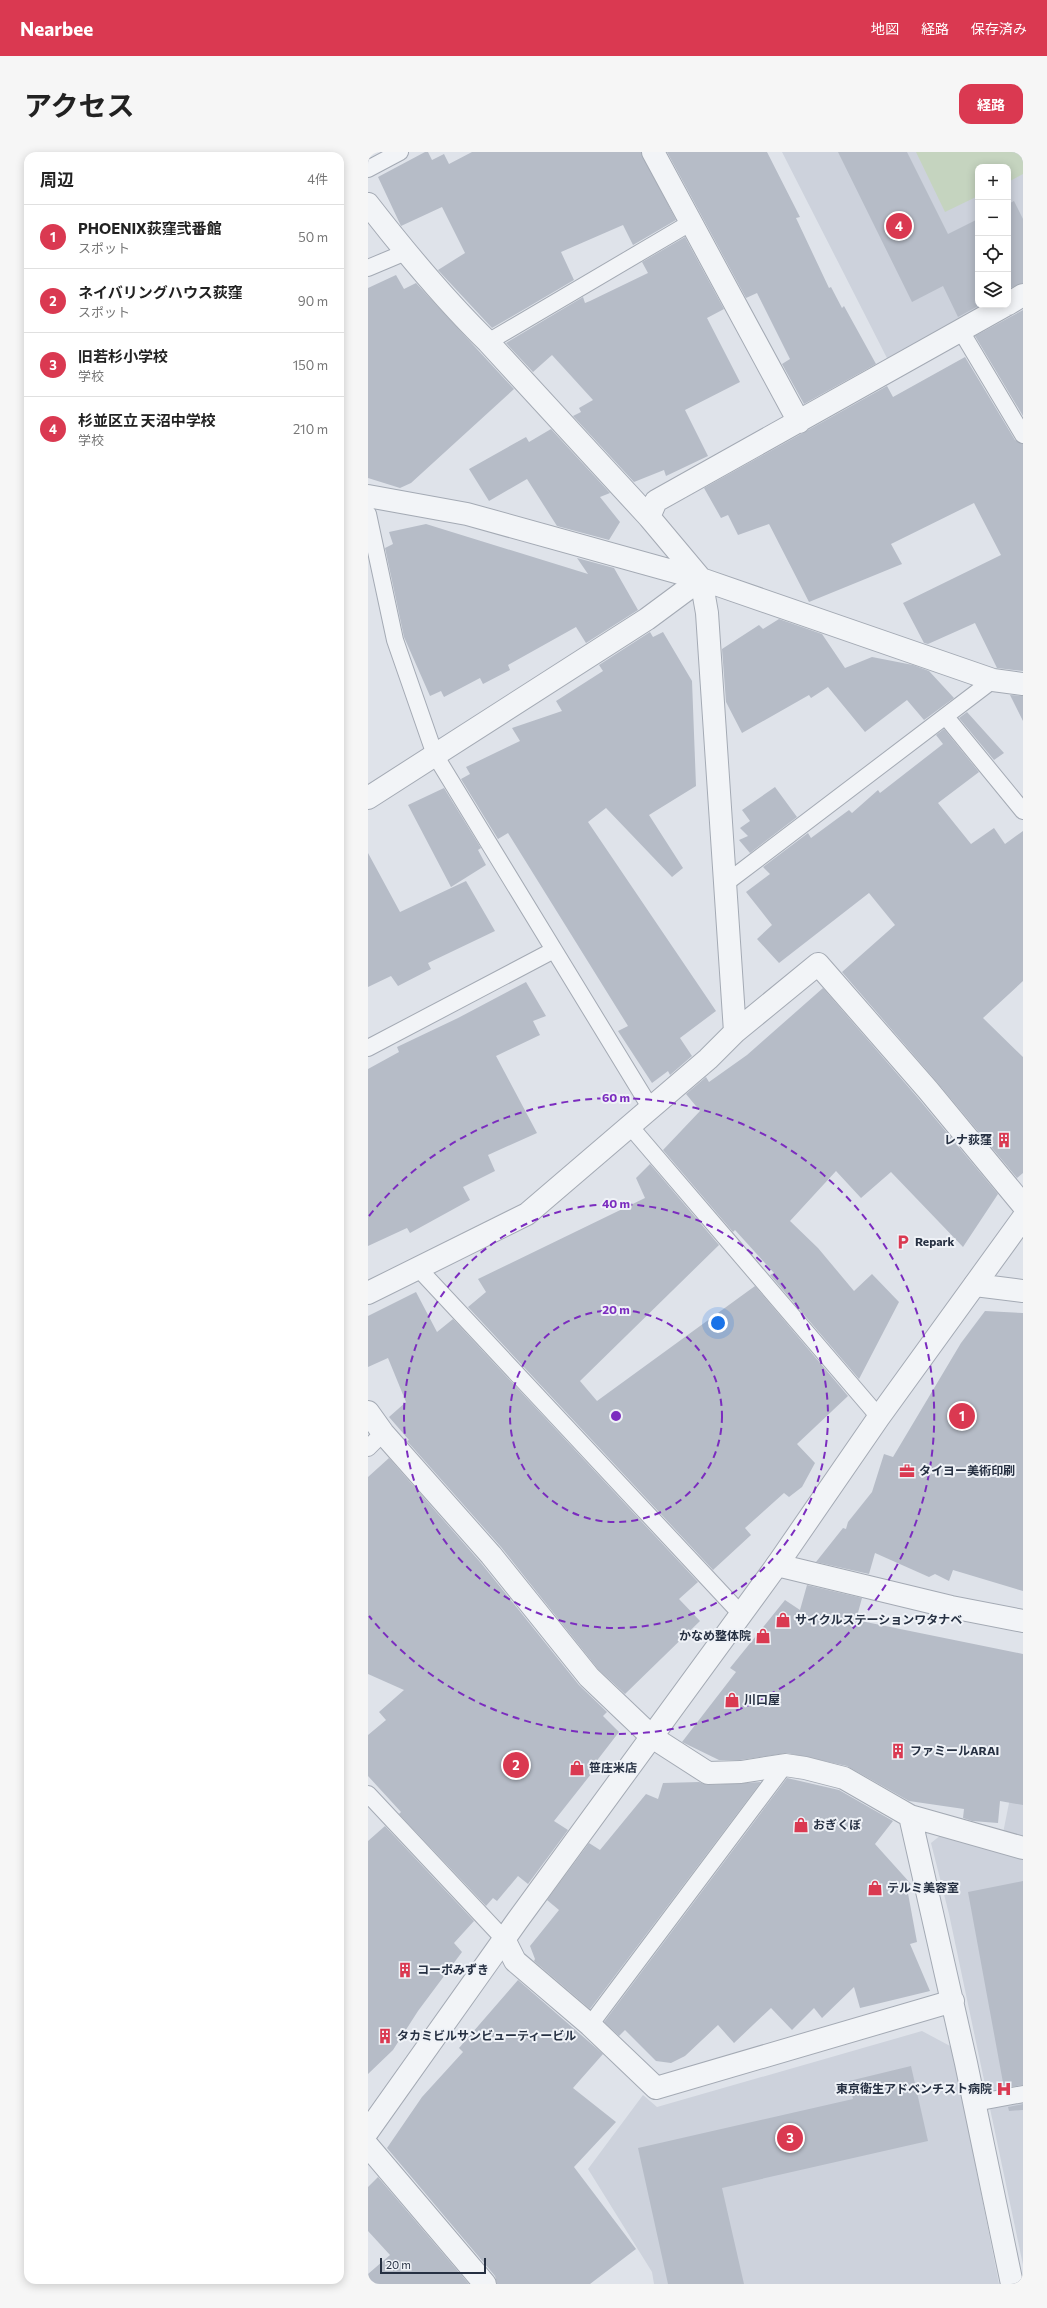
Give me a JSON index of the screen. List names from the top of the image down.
{
  "places": {
    "building": [
      "レナ荻窪",
      "ファミールARAI",
      "コーポみずき",
      "タカミビルサンビューティービル"
    ],
    "parking": ["Repark"],
    "office": ["タイヨー美術印刷"],
    "shop": [
      "サイクルステーションワタナベ",
      "かなめ整体院",
      "川口屋",
      "笹庄米店",
      "おぎくぼ",
      "テルミ美容室"
    ],
    "hospital": ["東京衛生アドベンチスト病院"]
  },
  "scale_bar": "20 m",
  "page": {
    "header": "Nearbee",
    "nav": ["地図", "経路", "保存済み"],
    "title": "アクセス",
    "buttons": "経路",
    "heading": ["周辺", "4件"],
    "map_buttons": ["+", "−"],
    "list": [
      {
        "mark": "1",
        "name": "PHOENIX荻窪弐番館",
        "note": "スポット",
        "value": "50 m"
      },
      {
        "mark": "2",
        "name": "ネイバリングハウス荻窪",
        "note": "スポット",
        "value": "90 m"
      },
      {
        "mark": "3",
        "name": "旧若杉小学校",
        "note": "学校",
        "value": "150 m"
      },
      {
        "mark": "4",
        "name": "杉並区立 天沼中学校",
        "note": "学校",
        "value": "210 m"
      }
    ],
    "pins": [
      "4",
      "1",
      "2",
      "3"
    ],
    "scale": "20 m"
  },
  "rings": ["60 m", "40 m", "20 m"]
}
